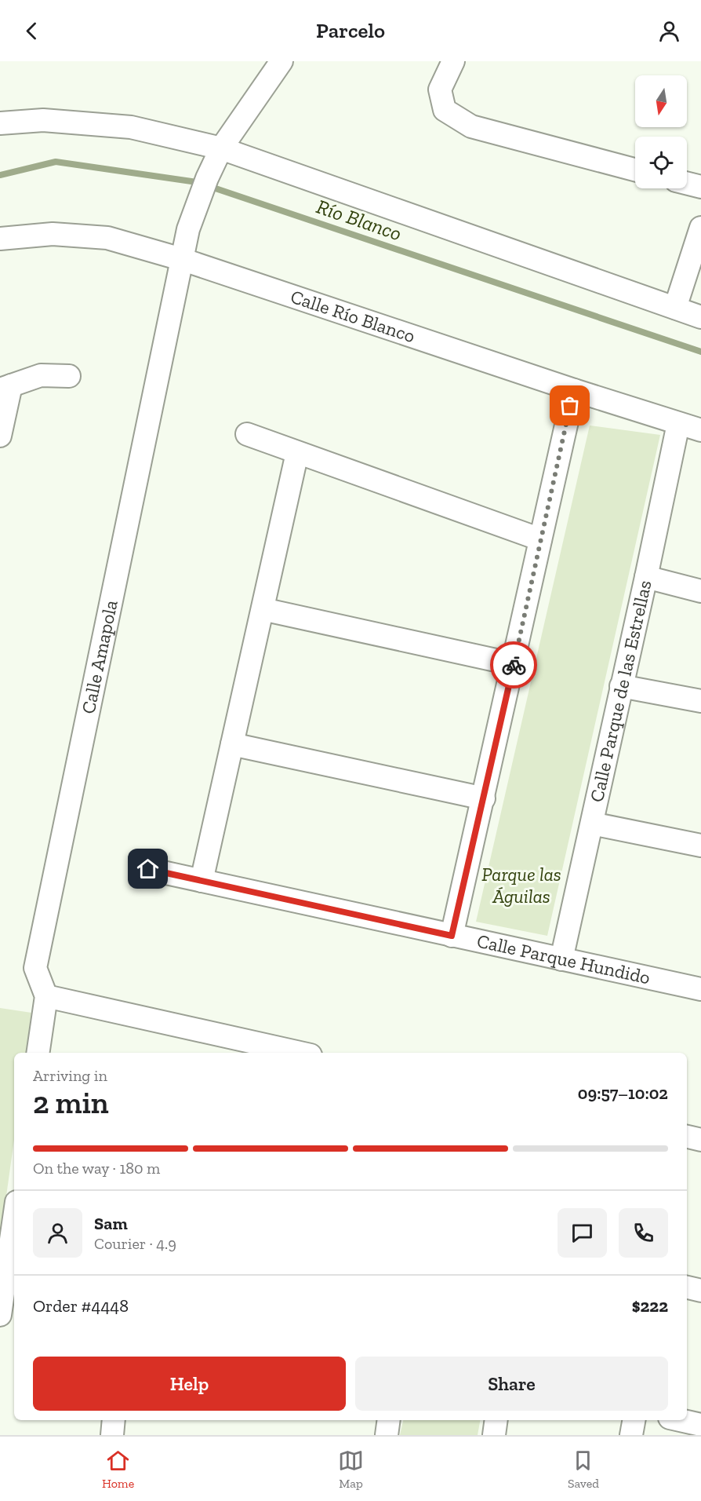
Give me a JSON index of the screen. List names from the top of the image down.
{
  "streets": {
    "street": [
      "Calle Río Blanco",
      "Calle Amapola",
      "Calle Parque de las Estrellas",
      "Calle Parque Hundido"
    ]
  },
  "crossings": [
    ["Calle Río Blanco", "Calle Amapola"],
    ["Calle Río Blanco", "Calle Parque de las Estrellas"],
    ["Calle Parque de las Estrellas", "Calle Parque Hundido"]
  ],
  "water": ["Río Blanco"],
  "parks": ["Parque las Águilas"],
  "north": "bottom",
  "page": {
    "header": "Parcelo",
    "heading": ["2 min", "Arriving in", "09:57–10:02"],
    "panel": [
      "Sam",
      "Courier · 4.9",
      "Order #4448",
      "$222"
    ],
    "bar": "On the way · 180 m",
    "buttons": ["Help", "Share"],
    "tabs": ["Home", "Map", "Saved"]
  }
}
